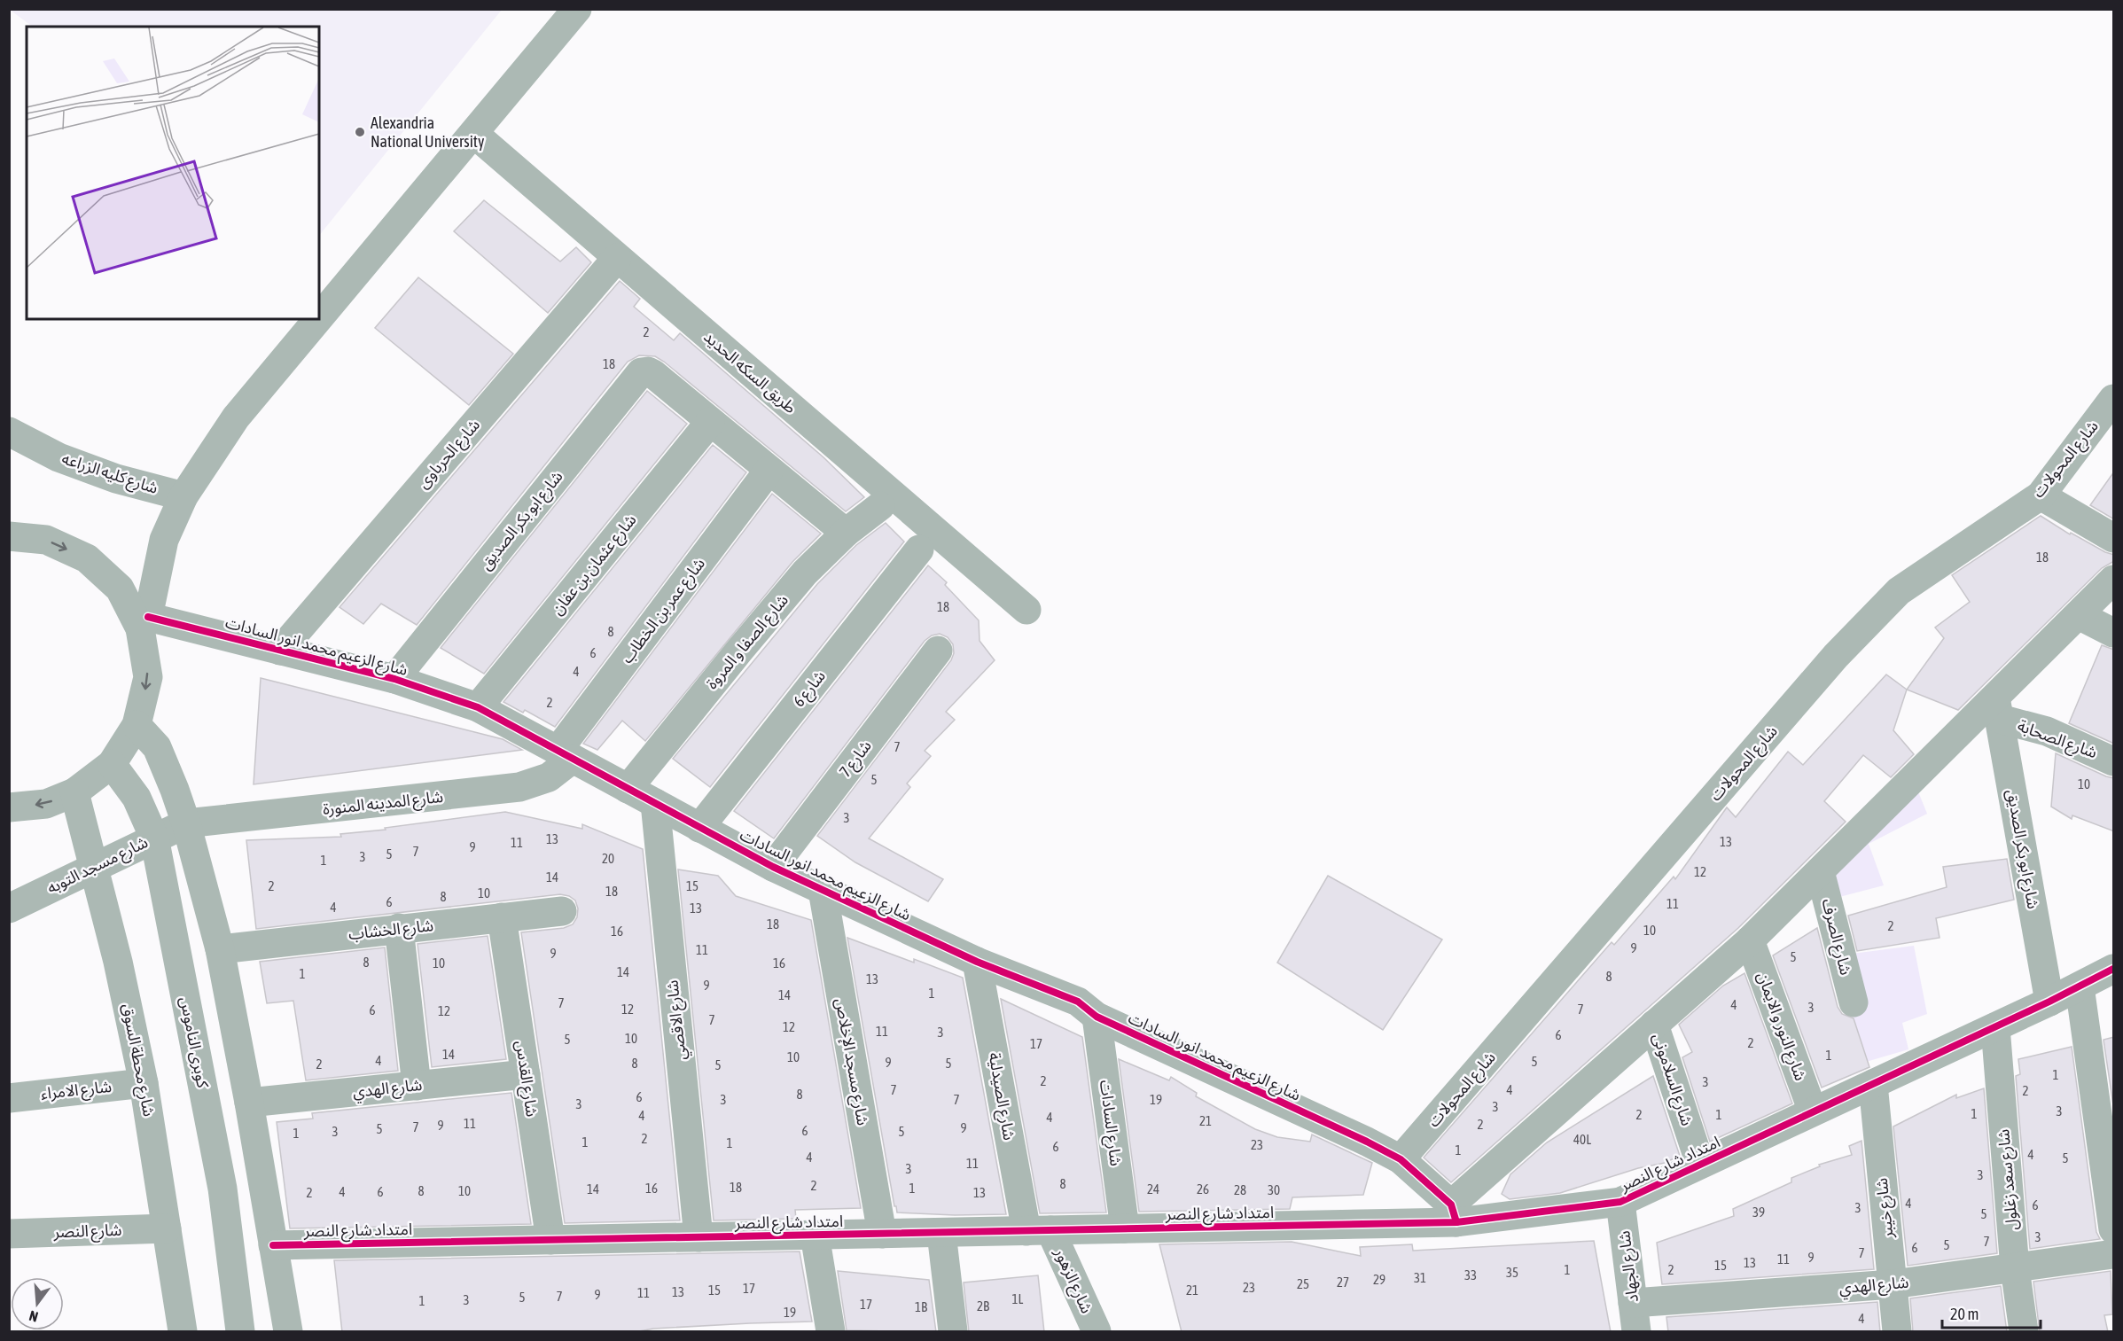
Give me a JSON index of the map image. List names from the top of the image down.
{
  "streets": {
    "street": [
      "طريق السكه الحديد",
      "شارع الحرباوى",
      "شارع المحولات",
      "شارع كليه الزراعه",
      "شارع ابو بكر الصديق",
      "شارع عثمان بن عفان",
      "شارع عمر بن الخطاب",
      "شارع الصفا و المروة",
      "شارع الزعيم محمد انور السادات",
      "شارع 6",
      "شارع الصحابة",
      "شارع 7",
      "شارع المدينه المنورة",
      "شارع مسجد التوبه",
      "شارع الخشاب",
      "شارع الصرف",
      "شارع الاقصي",
      "شارع النور و الايمان",
      "كوبرى الناموس",
      "شارع محطة السوق",
      "شارع مسجد الإخلاص",
      "شارع القدس",
      "شارع السلامونى",
      "شارع الهدي",
      "شارع الامراء",
      "شارع الصيدلية",
      "شارع السادات",
      "امتداد شارع النصر",
      "شارع سعد زغلول",
      "شارع خيبر",
      "شارع النصر",
      "شارع الجهاد",
      "شارع الزهور"
    ]
  },
  "crossings": [
    ["طريق السكه الحديد", "شارع الحرباوى"],
    ["شارع الحرباوى", "شارع الزعيم محمد انور السادات"],
    ["شارع المحولات", "شارع الزعيم محمد انور السادات"],
    ["شارع ابو بكر الصديق", "شارع عثمان بن عفان"],
    ["شارع ابو بكر الصديق", "شارع الزعيم محمد انور السادات"],
    ["شارع ابو بكر الصديق", "شارع الصحابة"],
    ["شارع ابو بكر الصديق", "امتداد شارع النصر"],
    ["شارع عثمان بن عفان", "شارع الزعيم محمد انور السادات"],
    ["شارع عمر بن الخطاب", "شارع الزعيم محمد انور السادات"],
    ["شارع عمر بن الخطاب", "شارع المدينه المنورة"],
    ["شارع الصفا و المروة", "شارع الزعيم محمد انور السادات"],
    ["شارع الزعيم محمد انور السادات", "شارع 6"],
    ["شارع الزعيم محمد انور السادات", "شارع 7"],
    ["شارع الزعيم محمد انور السادات", "شارع المدينه المنورة"],
    ["شارع الزعيم محمد انور السادات", "شارع الاقصي"],
    ["شارع الزعيم محمد انور السادات", "شارع مسجد الإخلاص"],
    ["شارع الزعيم محمد انور السادات", "شارع الصيدلية"],
    ["شارع الزعيم محمد انور السادات", "شارع السادات"],
    ["شارع الزعيم محمد انور السادات", "امتداد شارع النصر"],
    ["شارع المدينه المنورة", "شارع مسجد التوبه"],
    ["شارع مسجد التوبه", "كوبرى الناموس"],
    ["شارع مسجد التوبه", "شارع محطة السوق"],
    ["شارع الخشاب", "شارع القدس"],
    ["شارع الاقصي", "امتداد شارع النصر"],
    ["شارع النور و الايمان", "امتداد شارع النصر"],
    ["شارع محطة السوق", "شارع الامراء"],
    ["شارع محطة السوق", "شارع النصر"],
    ["شارع مسجد الإخلاص", "امتداد شارع النصر"],
    ["شارع القدس", "شارع الهدي"],
    ["شارع القدس", "امتداد شارع النصر"],
    ["شارع السلامونى", "امتداد شارع النصر"],
    ["شارع الهدي", "شارع سعد زغلول"],
    ["شارع الهدي", "شارع خيبر"],
    ["شارع الهدي", "شارع الجهاد"],
    ["شارع الصيدلية", "امتداد شارع النصر"],
    ["شارع الصيدلية", "شارع الزهور"],
    ["شارع السادات", "امتداد شارع النصر"],
    ["امتداد شارع النصر", "شارع سعد زغلول"],
    ["امتداد شارع النصر", "شارع خيبر"],
    ["امتداد شارع النصر", "شارع الجهاد"],
    ["امتداد شارع النصر", "شارع الزهور"]
  ],
  "places": ["Alexandria National University"],
  "house_numbers": [
    "2",
    "18",
    "18",
    "18",
    "8",
    "6",
    "4",
    "2",
    "7",
    "5",
    "10",
    "3",
    "13",
    "13",
    "11",
    "9",
    "7",
    "5",
    "3",
    "20",
    "1",
    "12",
    "14",
    "2",
    "15",
    "18",
    "10",
    "8",
    "6",
    "11",
    "4",
    "13",
    "18",
    "2",
    "10",
    "16",
    "9",
    "11",
    "9",
    "5",
    "8",
    "10",
    "16",
    "14",
    "1",
    "8",
    "13",
    "9",
    "1",
    "14",
    "7",
    "4",
    "3",
    "12",
    "7",
    "6",
    "12",
    "7",
    "12",
    "11",
    "3",
    "6",
    "10",
    "5",
    "2",
    "17",
    "14",
    "1",
    "10",
    "4",
    "5",
    "9",
    "8",
    "5",
    "2",
    "5",
    "1",
    "2",
    "3",
    "7",
    "4",
    "2",
    "8",
    "6",
    "3",
    "7",
    "19",
    "3",
    "3",
    "3",
    "1",
    "2",
    "1",
    "4",
    "4",
    "21",
    "11",
    "2",
    "9",
    "7",
    "9",
    "5",
    "6",
    "3",
    "5",
    "1",
    "2",
    "40L",
    "1",
    "1",
    "23",
    "6",
    "1",
    "4",
    "4",
    "5",
    "11",
    "3",
    "3",
    "8",
    "2",
    "18",
    "16",
    "1",
    "14",
    "24",
    "26",
    "28",
    "30",
    "8",
    "10",
    "4",
    "6",
    "2",
    "13",
    "4",
    "6",
    "3",
    "39",
    "5",
    "3",
    "7",
    "5",
    "6",
    "7",
    "9",
    "11",
    "13",
    "15",
    "1",
    "2",
    "35",
    "33",
    "31",
    "29",
    "27",
    "25",
    "23",
    "17",
    "15",
    "21",
    "13",
    "11",
    "9",
    "7",
    "5",
    "1L",
    "3",
    "1",
    "17",
    "2B",
    "1B",
    "19",
    "4"
  ],
  "scale_bar": "20 m",
  "north": "bottom"
}
